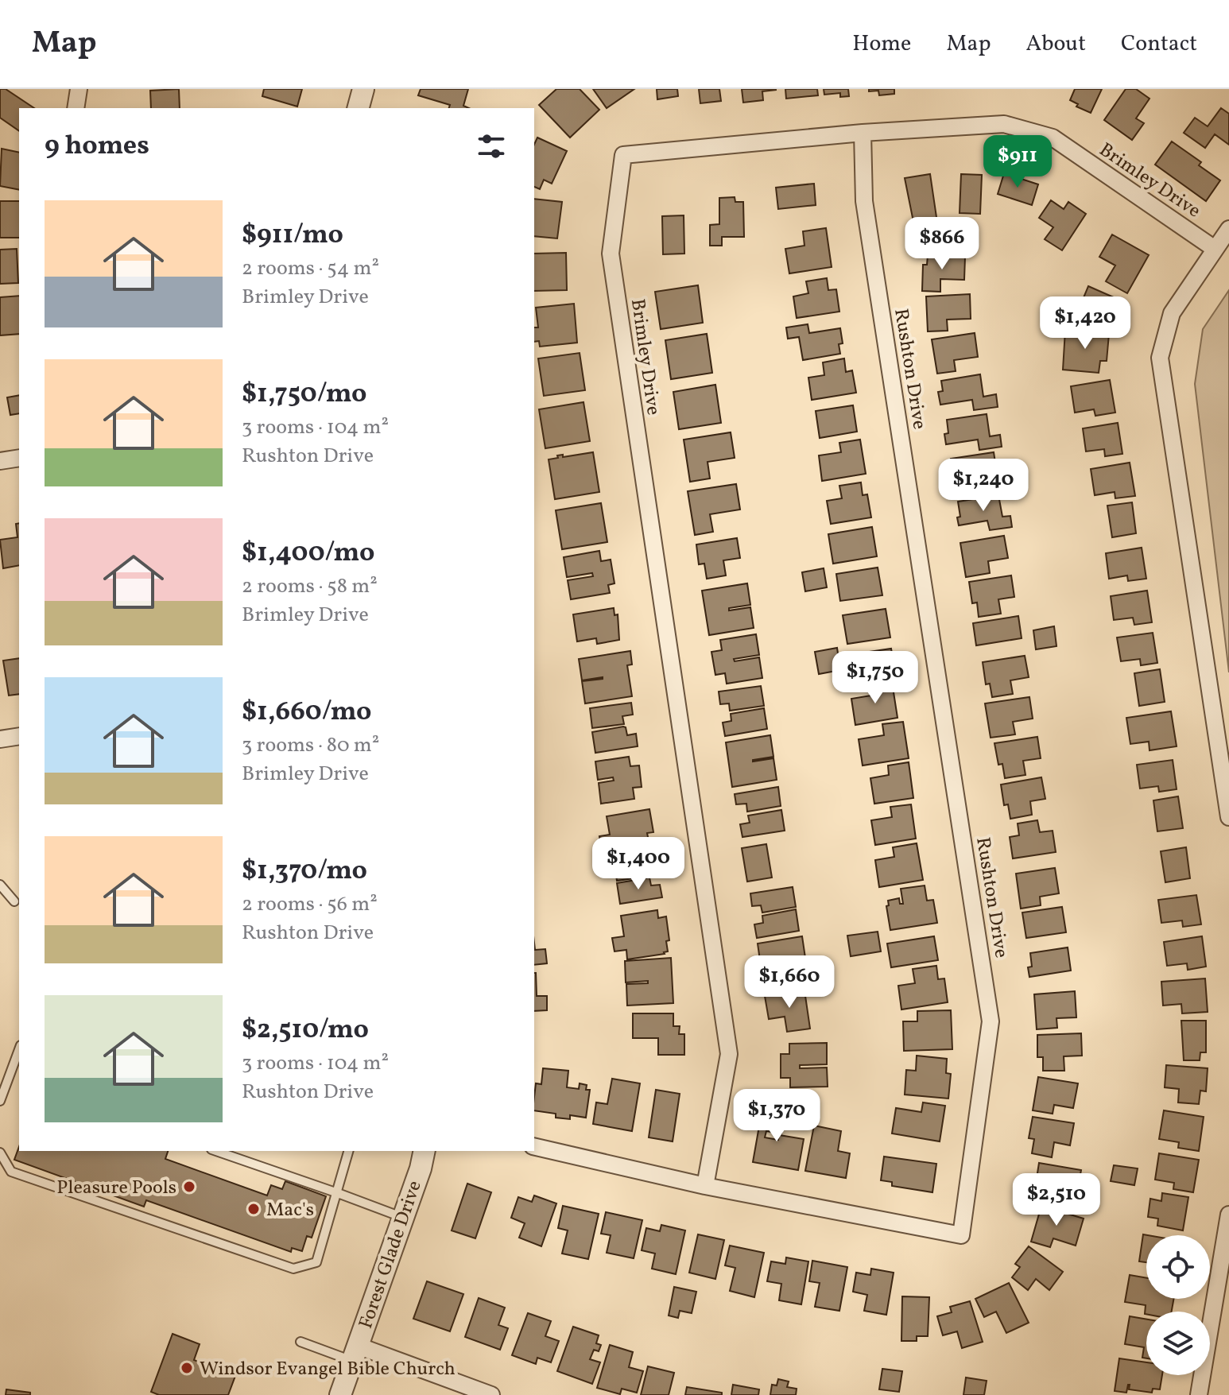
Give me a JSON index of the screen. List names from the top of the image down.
{
  "streets": {
    "street": ["Brimley Drive", "Rushton Drive", "Forest Glade Drive"]
  },
  "crossings": [
    ["Brimley Drive", "Rushton Drive"]
  ],
  "places": ["Pleasure Pools", "Mac's", "Windsor Evangel Bible Church"],
  "page": {
    "header": "Map",
    "nav": [
      "Home",
      "Map",
      "About",
      "Contact"
    ],
    "heading": "9 homes",
    "price": [
      "$911",
      "$866",
      "$1,420",
      "$1,240",
      "$1,750",
      "$1,400",
      "$1,660",
      "$1,370",
      "$2,510"
    ],
    "list": [
      {
        "name": "$911/mo",
        "note": "2 rooms · 54 m² · Brimley Drive"
      },
      {
        "name": "$1,750/mo",
        "note": "3 rooms · 104 m² · Rushton Drive"
      },
      {
        "name": "$1,400/mo",
        "note": "2 rooms · 58 m² · Brimley Drive"
      },
      {
        "name": "$1,660/mo",
        "note": "3 rooms · 80 m² · Brimley Drive"
      },
      {
        "name": "$1,370/mo",
        "note": "2 rooms · 56 m² · Rushton Drive"
      },
      {
        "name": "$2,510/mo",
        "note": "3 rooms · 104 m² · Rushton Drive"
      }
    ]
  }
}
